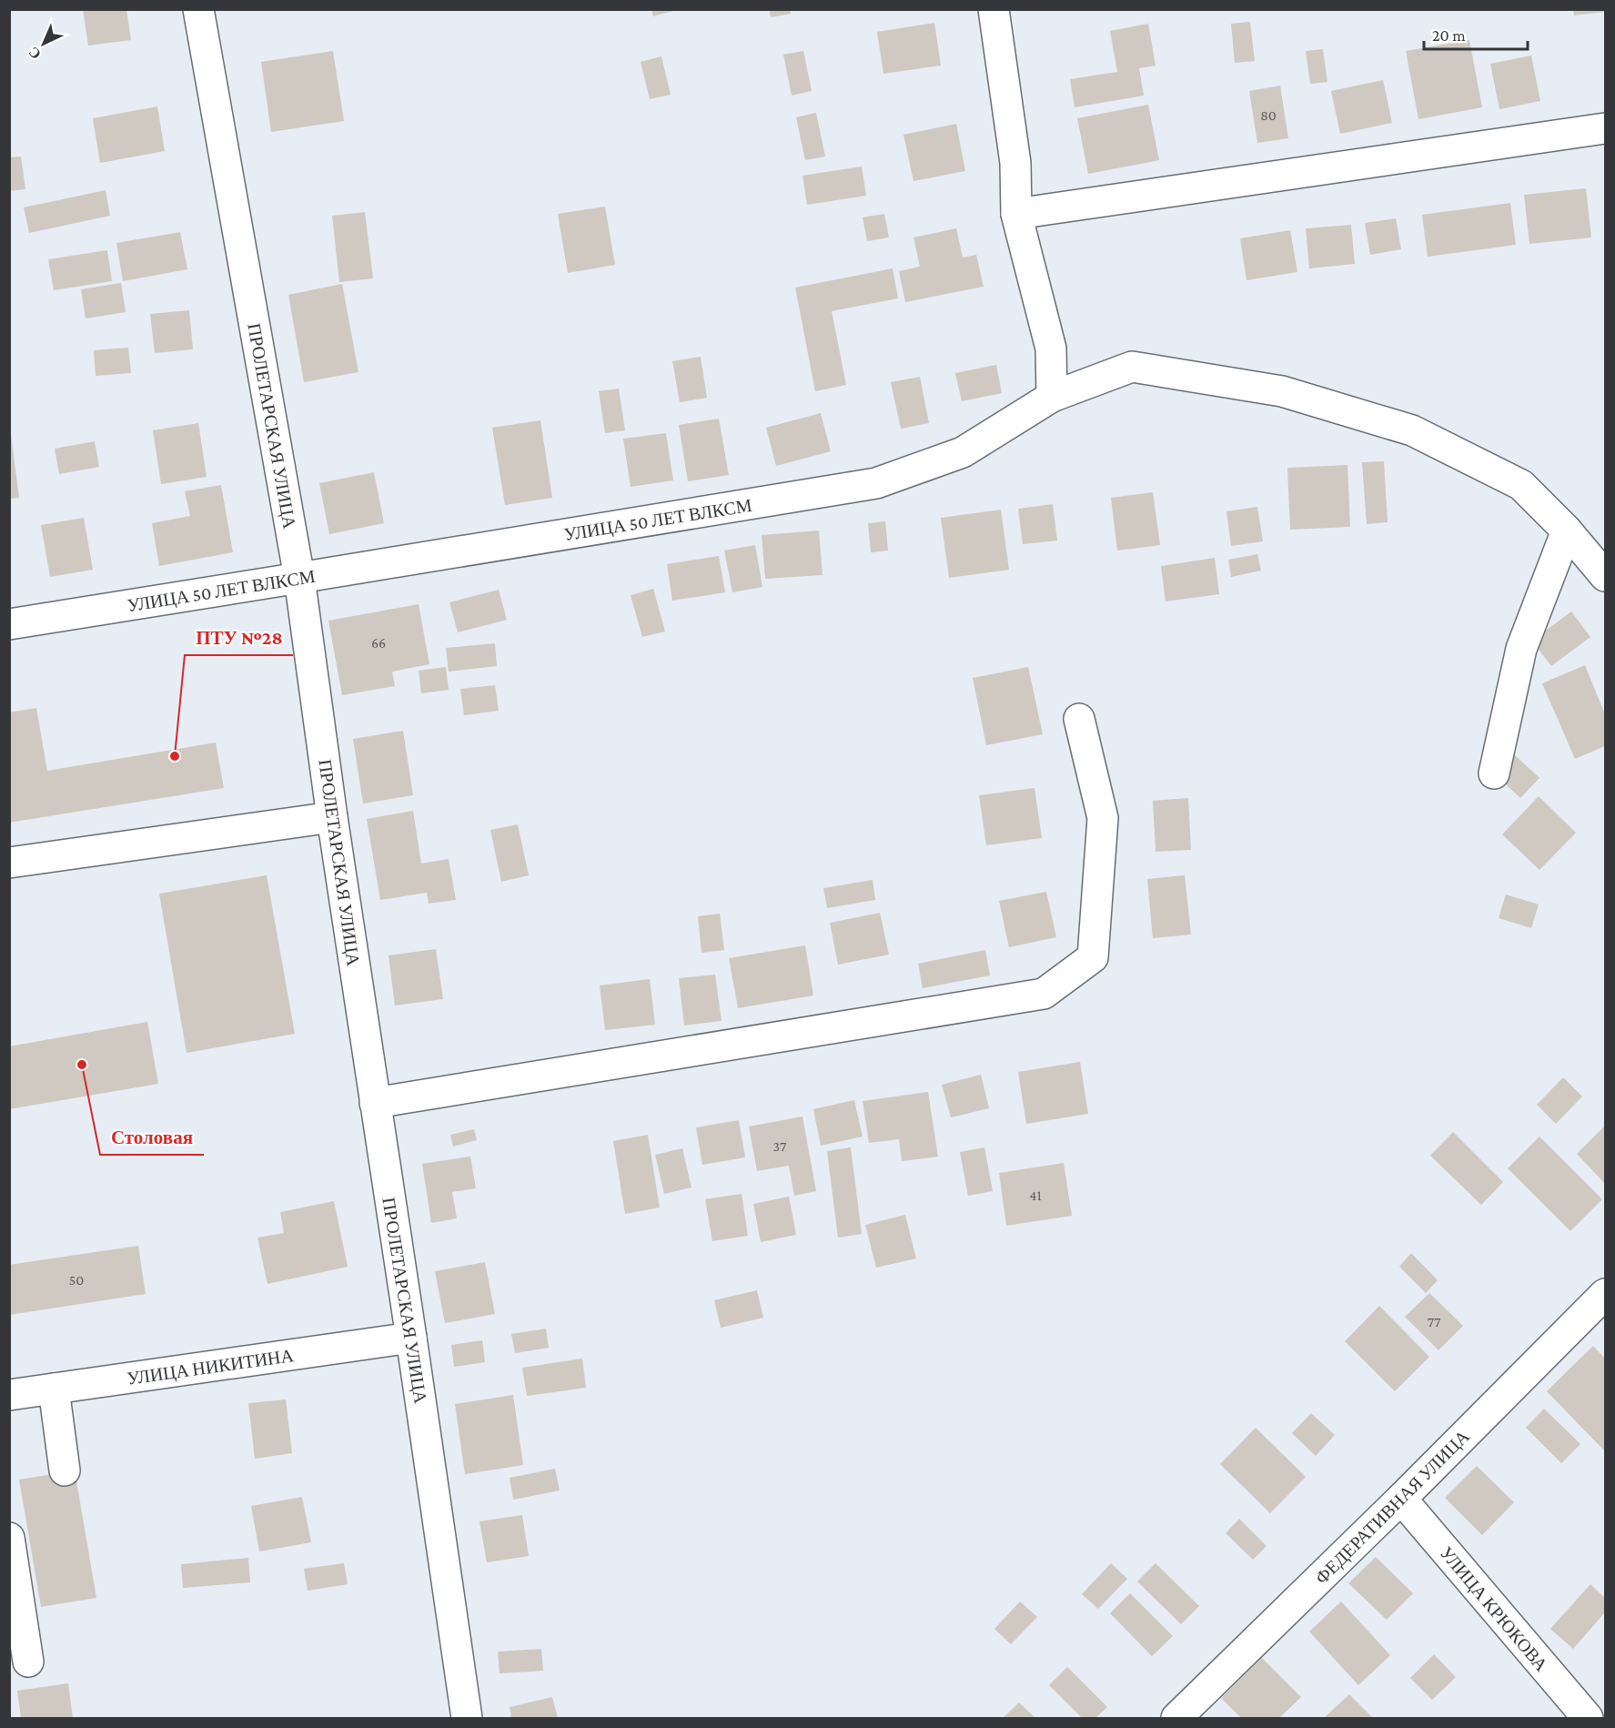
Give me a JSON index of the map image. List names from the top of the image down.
{
  "streets": {
    "street": [
      "ПРОЛЕТАРСКАЯ УЛИЦА",
      "УЛИЦА 50 ЛЕТ ВЛКСМ",
      "УЛИЦА НИКИТИНА",
      "ФЕДЕРАТИВНАЯ УЛИЦА",
      "УЛИЦА КРЮКОВА"
    ]
  },
  "crossings": [
    ["ПРОЛЕТАРСКАЯ УЛИЦА", "УЛИЦА 50 ЛЕТ ВЛКСМ"],
    ["ПРОЛЕТАРСКАЯ УЛИЦА", "УЛИЦА НИКИТИНА"],
    ["ФЕДЕРАТИВНАЯ УЛИЦА", "УЛИЦА КРЮКОВА"]
  ],
  "places": ["ПТУ №28", "Столовая"],
  "house_numbers": [
    "80",
    "66",
    "37",
    "41",
    "50",
    "77"
  ],
  "scale_bar": "20 m",
  "north": "bottom left"
}
